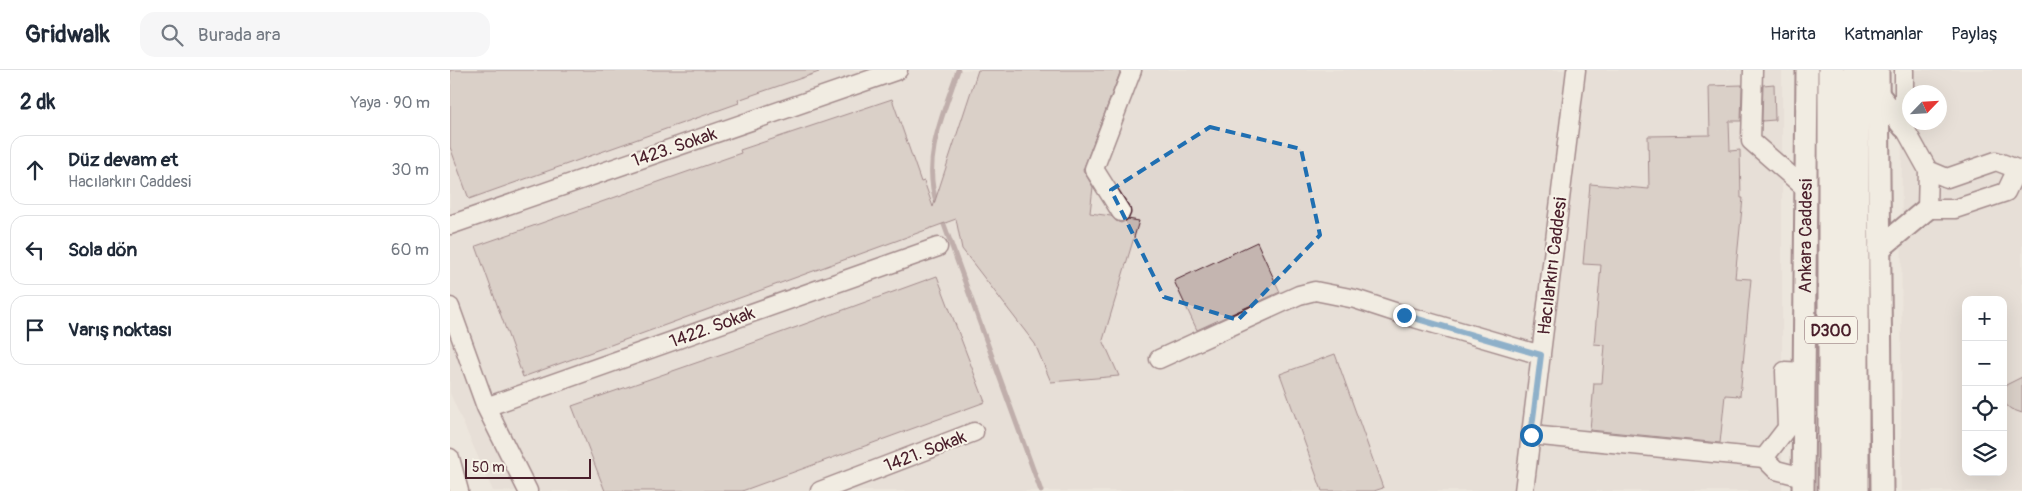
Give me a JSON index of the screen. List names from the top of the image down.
{
  "streets": {
    "highway": ["Ankara Caddesi", "D300"],
    "street": [
      "1423. Sokak",
      "Hacılarkırı Caddesi",
      "1422. Sokak",
      "1421. Sokak"
    ]
  },
  "scale_bar": "50 m",
  "north": "top right",
  "page": {
    "header": "Gridwalk",
    "search": "Burada ara",
    "nav": ["Harita", "Katmanlar", "Paylaş"],
    "heading": ["2 dk", "Yaya · 90 m"],
    "list": [
      ["Düz devam et", "Hacılarkırı Caddesi", "30 m"],
      ["Sola dön", "60 m"],
      "Varış noktası"
    ],
    "map_buttons": ["+", "−"],
    "scale": "50 m"
  }
}
